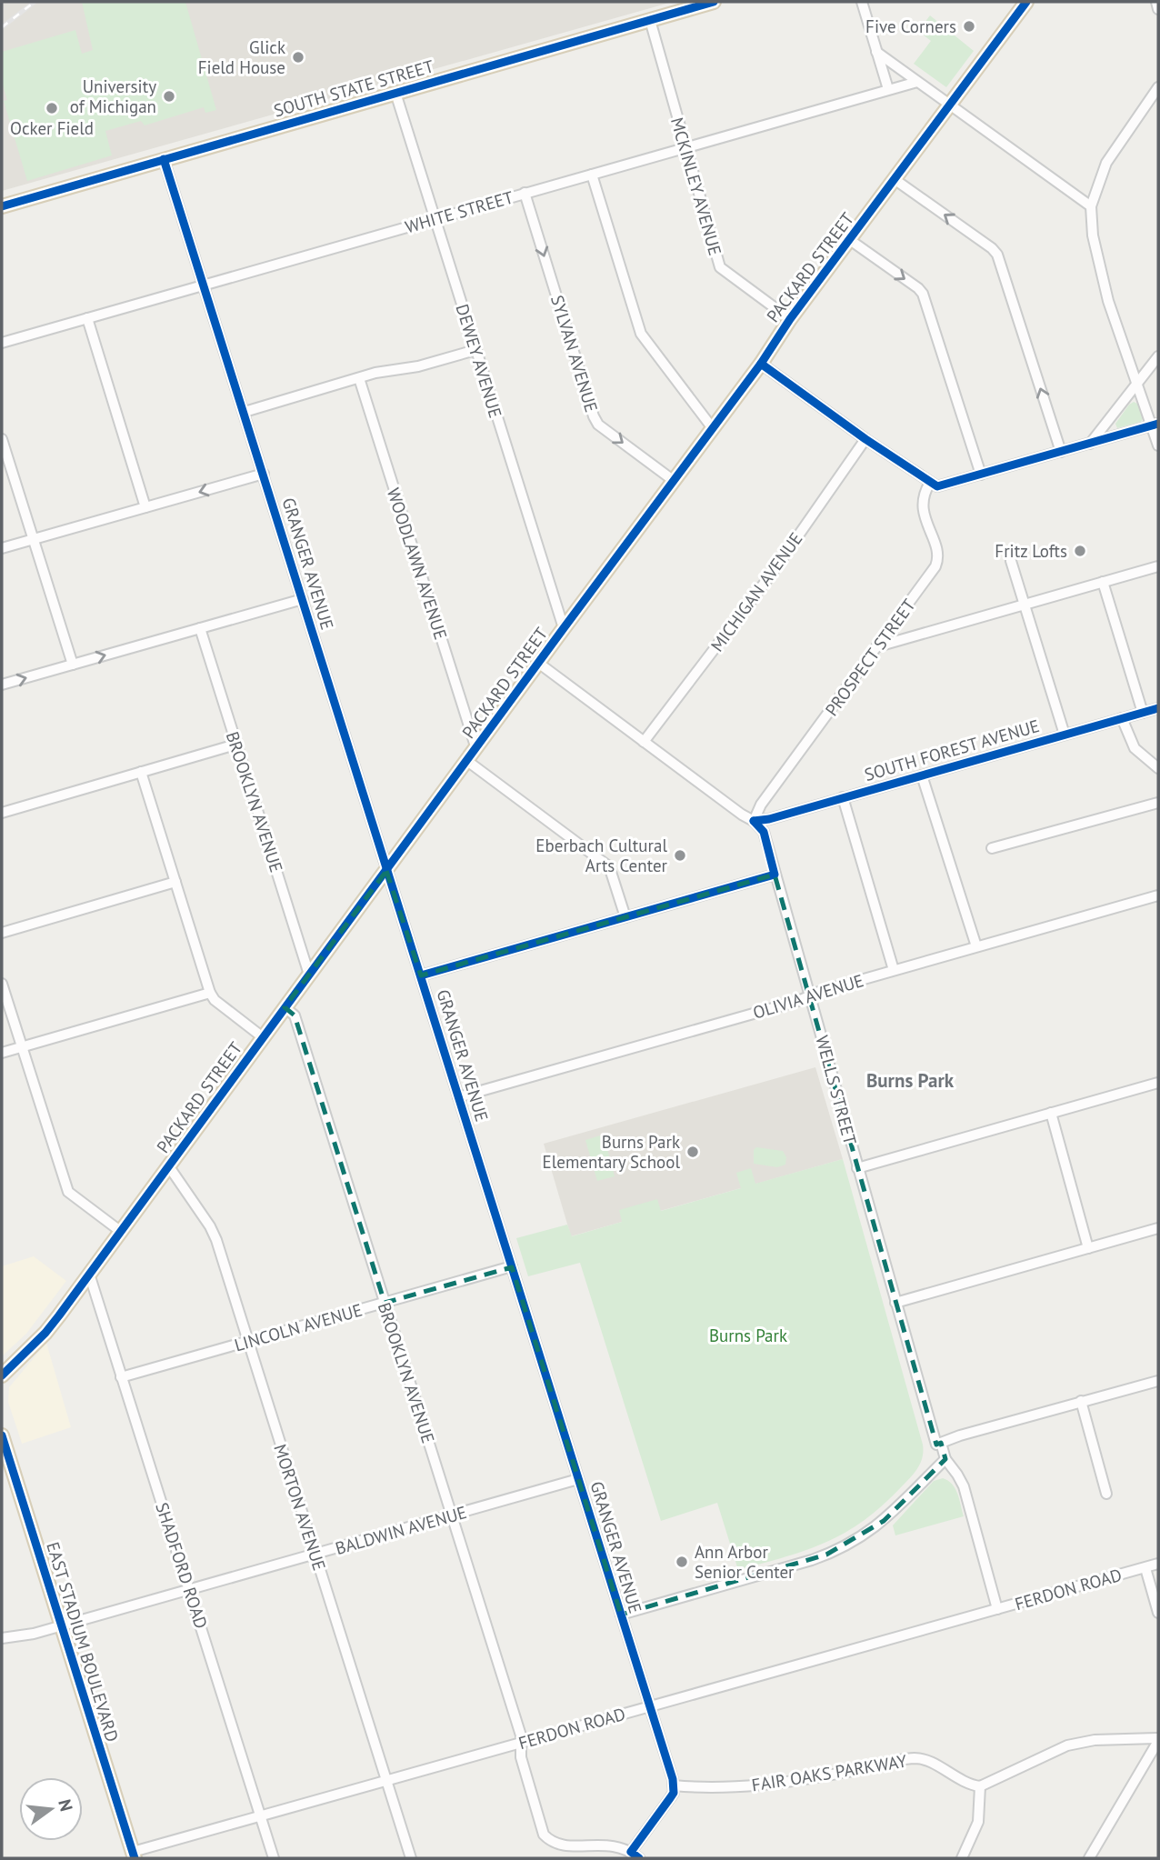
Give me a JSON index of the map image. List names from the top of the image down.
{
  "streets": {
    "main road": ["SOUTH STATE STREET", "PACKARD STREET", "EAST STADIUM BOULEVARD"],
    "street": [
      "MCKINLEY AVENUE",
      "WHITE STREET",
      "SYLVAN AVENUE",
      "DEWEY AVENUE",
      "GRANGER AVENUE",
      "WOODLAWN AVENUE",
      "MICHIGAN AVENUE",
      "PROSPECT STREET",
      "SOUTH FOREST AVENUE",
      "BROOKLYN AVENUE",
      "OLIVIA AVENUE",
      "WELLS STREET",
      "LINCOLN AVENUE",
      "MORTON AVENUE",
      "BALDWIN AVENUE",
      "SHADFORD ROAD",
      "FERDON ROAD",
      "FAIR OAKS PARKWAY"
    ]
  },
  "crossings": [
    ["SOUTH STATE STREET", "MCKINLEY AVENUE"],
    ["SOUTH STATE STREET", "DEWEY AVENUE"],
    ["SOUTH STATE STREET", "GRANGER AVENUE"],
    ["MCKINLEY AVENUE", "WHITE STREET"],
    ["MCKINLEY AVENUE", "PACKARD STREET"],
    ["WHITE STREET", "SYLVAN AVENUE"],
    ["WHITE STREET", "DEWEY AVENUE"],
    ["WHITE STREET", "GRANGER AVENUE"],
    ["PACKARD STREET", "SYLVAN AVENUE"],
    ["PACKARD STREET", "DEWEY AVENUE"],
    ["PACKARD STREET", "GRANGER AVENUE"],
    ["PACKARD STREET", "WOODLAWN AVENUE"],
    ["PACKARD STREET", "BROOKLYN AVENUE"],
    ["PACKARD STREET", "WELLS STREET"],
    ["PACKARD STREET", "MORTON AVENUE"],
    ["PACKARD STREET", "SHADFORD ROAD"],
    ["GRANGER AVENUE", "OLIVIA AVENUE"],
    ["GRANGER AVENUE", "LINCOLN AVENUE"],
    ["GRANGER AVENUE", "BALDWIN AVENUE"],
    ["GRANGER AVENUE", "FERDON ROAD"],
    ["GRANGER AVENUE", "FAIR OAKS PARKWAY"],
    ["MICHIGAN AVENUE", "WELLS STREET"],
    ["PROSPECT STREET", "SOUTH FOREST AVENUE"],
    ["PROSPECT STREET", "WELLS STREET"],
    ["SOUTH FOREST AVENUE", "WELLS STREET"],
    ["BROOKLYN AVENUE", "LINCOLN AVENUE"],
    ["BROOKLYN AVENUE", "BALDWIN AVENUE"],
    ["BROOKLYN AVENUE", "FERDON ROAD"],
    ["OLIVIA AVENUE", "WELLS STREET"],
    ["WELLS STREET", "FERDON ROAD"],
    ["LINCOLN AVENUE", "MORTON AVENUE"],
    ["LINCOLN AVENUE", "SHADFORD ROAD"],
    ["MORTON AVENUE", "BALDWIN AVENUE"],
    ["MORTON AVENUE", "FERDON ROAD"],
    ["BALDWIN AVENUE", "SHADFORD ROAD"],
    ["BALDWIN AVENUE", "EAST STADIUM BOULEVARD"],
    ["SHADFORD ROAD", "FERDON ROAD"],
    ["FERDON ROAD", "EAST STADIUM BOULEVARD"]
  ],
  "districts": ["Burns Park"],
  "parks": ["Burns Park"],
  "places": [
    "Five Corners",
    "Glick Field House",
    "University of Michigan",
    "Ocker Field",
    "Fritz Lofts",
    "Eberbach Cultural Arts Center",
    "Burns Park Elementary School",
    "Ann Arbor Senior Center"
  ],
  "north": "right"
}
